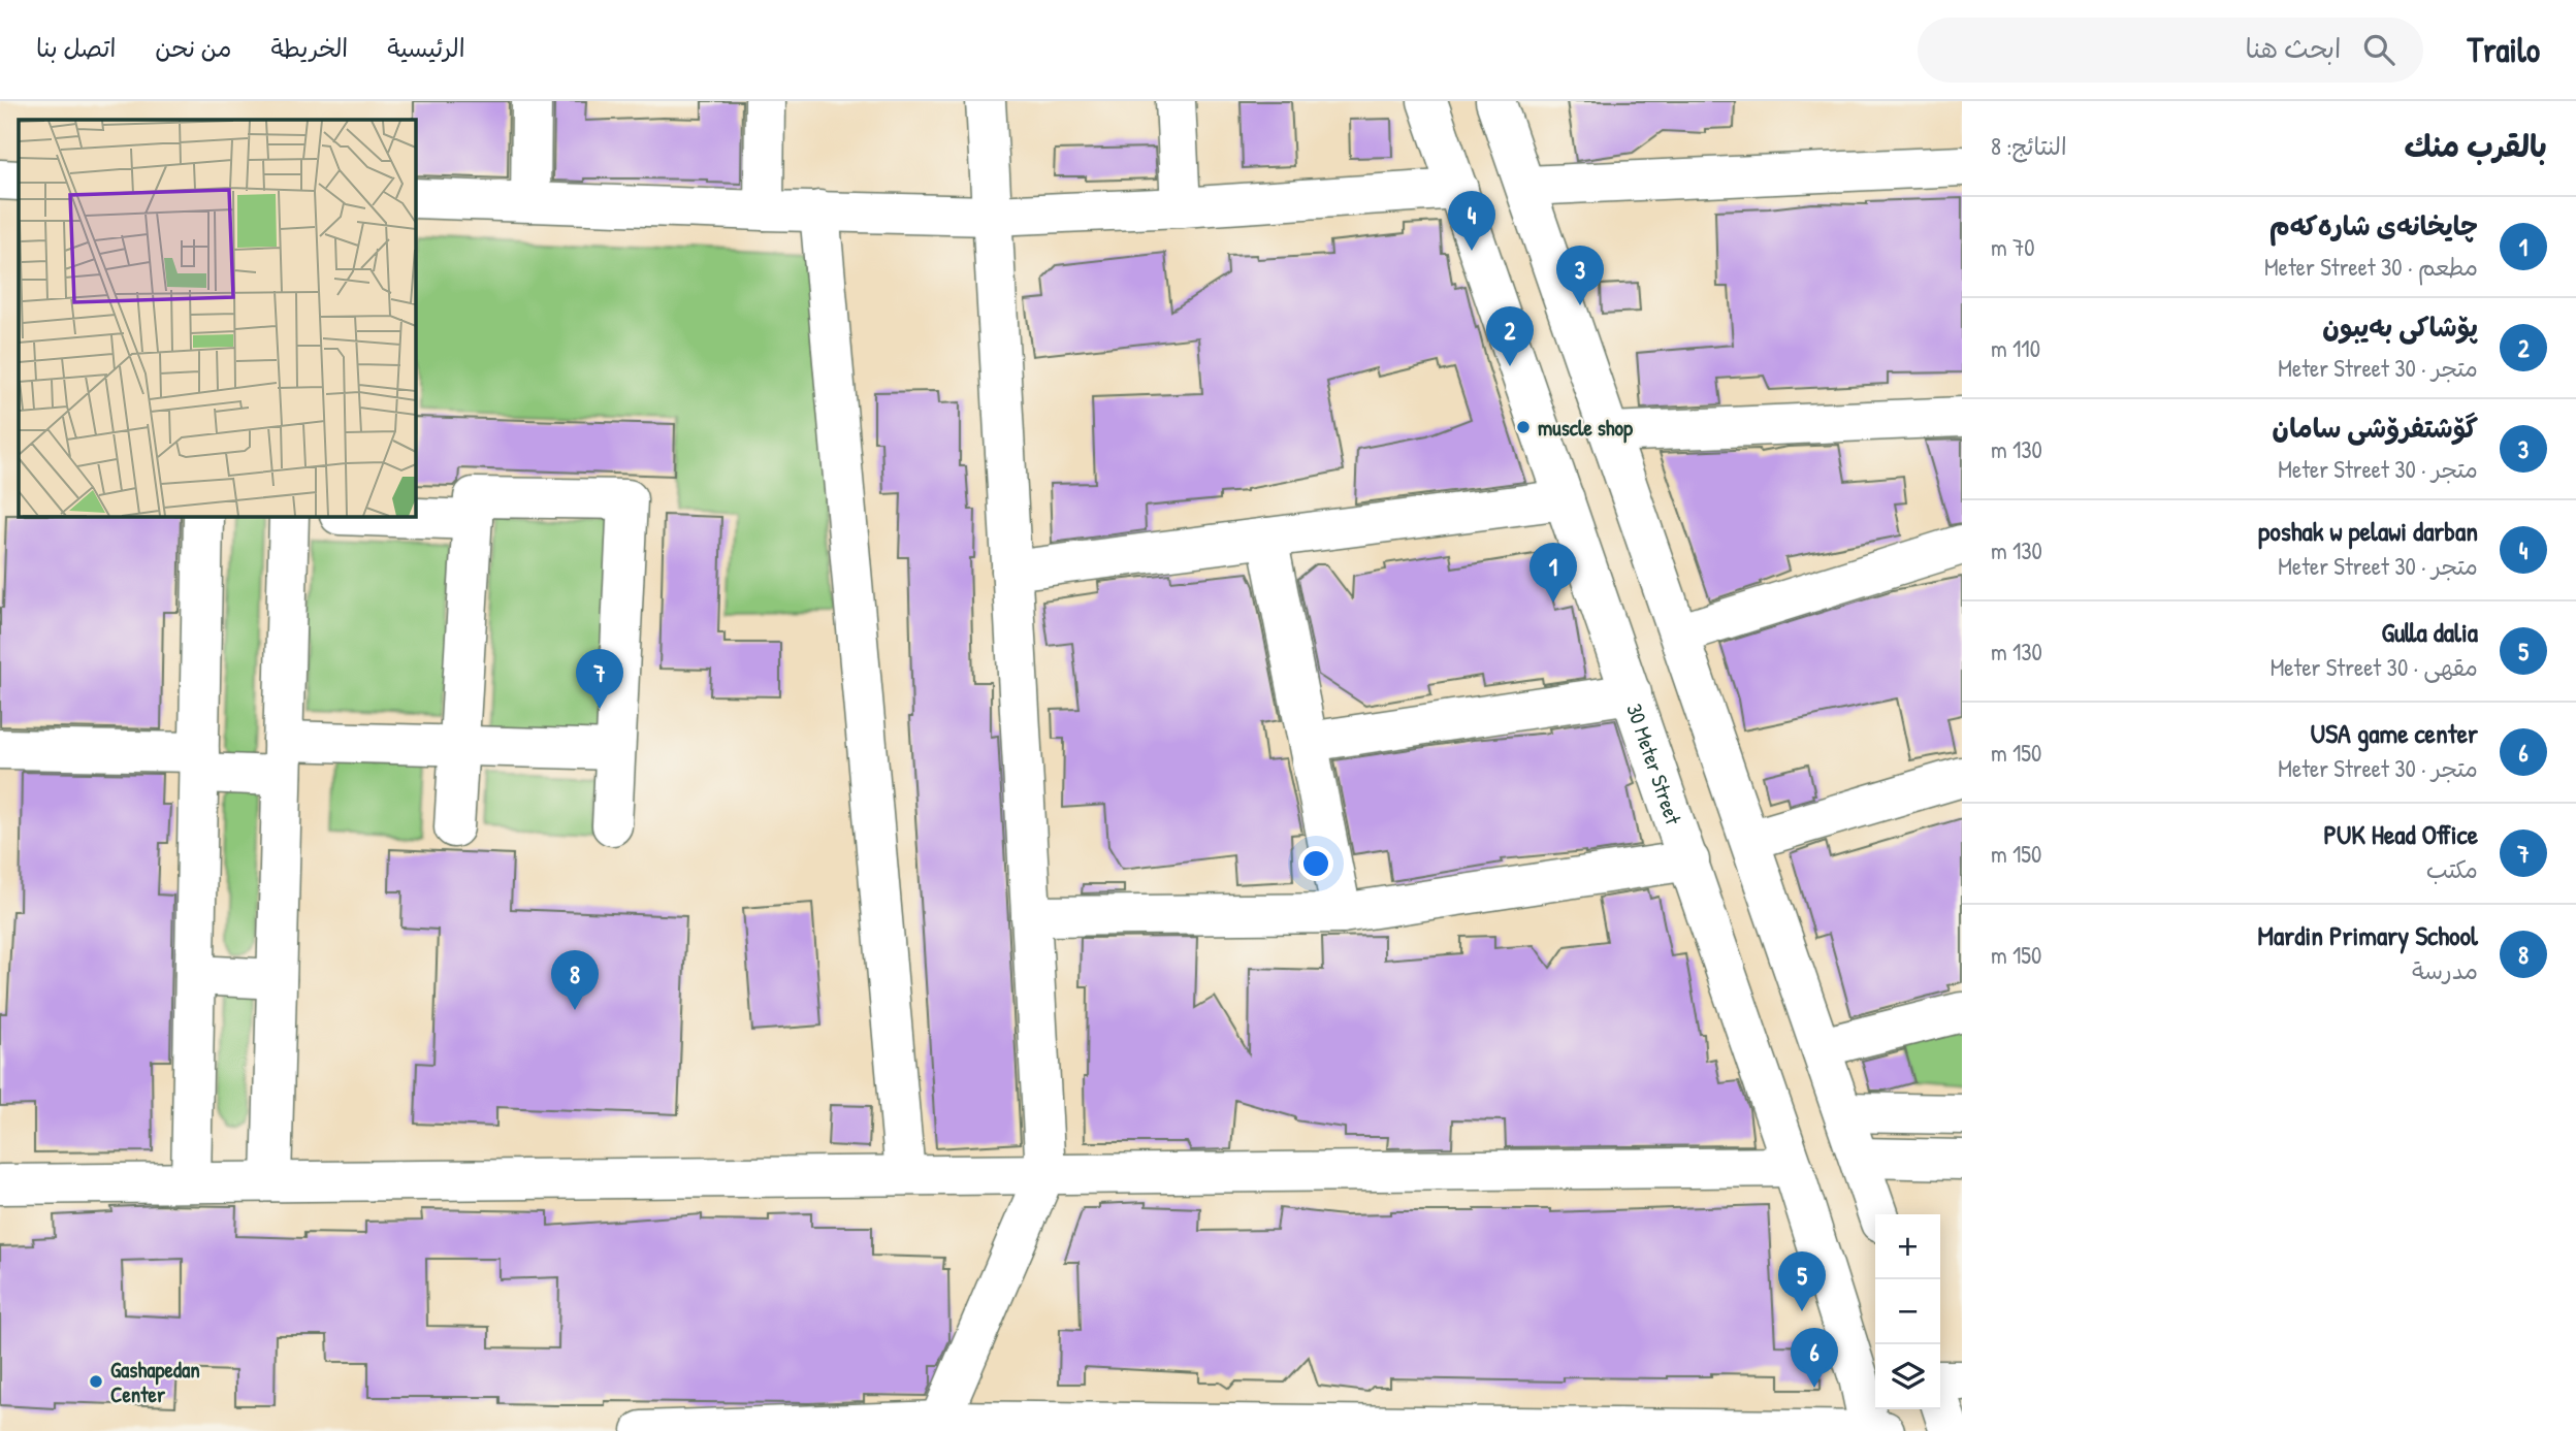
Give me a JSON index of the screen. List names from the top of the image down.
{
  "streets": {
    "street": ["30 Meter Street"]
  },
  "places": ["muscle shop", "Gashapedan Center"],
  "page": {
    "header": "Trailo",
    "search": "ابحث هنا",
    "nav": [
      "الرئيسية",
      "الخريطة",
      "من نحن",
      "اتصل بنا"
    ],
    "heading": ["بالقرب منك", "النتائج: 8"],
    "pins": [
      "4",
      "3",
      "2",
      "1",
      "7",
      "8",
      "5",
      "6"
    ],
    "list": [
      {
        "mark": "1",
        "name": "چایخانەی شارەکەم",
        "note": "مطعم · 30 Meter Street",
        "value": "70 m"
      },
      {
        "mark": "2",
        "name": "پۆشاکی بەیبون",
        "note": "متجر · 30 Meter Street",
        "value": "110 m"
      },
      {
        "mark": "3",
        "name": "گۆشتفرۆشی سامان",
        "note": "متجر · 30 Meter Street",
        "value": "130 m"
      },
      {
        "mark": "4",
        "name": "poshak w pelawi darban",
        "note": "متجر · 30 Meter Street",
        "value": "130 m"
      },
      {
        "mark": "5",
        "name": "Gulla dalia",
        "note": "مقهى · 30 Meter Street",
        "value": "130 m"
      },
      {
        "mark": "6",
        "name": "USA game center",
        "note": "متجر · 30 Meter Street",
        "value": "150 m"
      },
      {
        "mark": "7",
        "name": "PUK Head Office",
        "note": "مكتب",
        "value": "150 m"
      },
      {
        "mark": "8",
        "name": "Mardin Primary School",
        "note": "مدرسة",
        "value": "150 m"
      }
    ],
    "map_buttons": ["+", "−"]
  }
}
